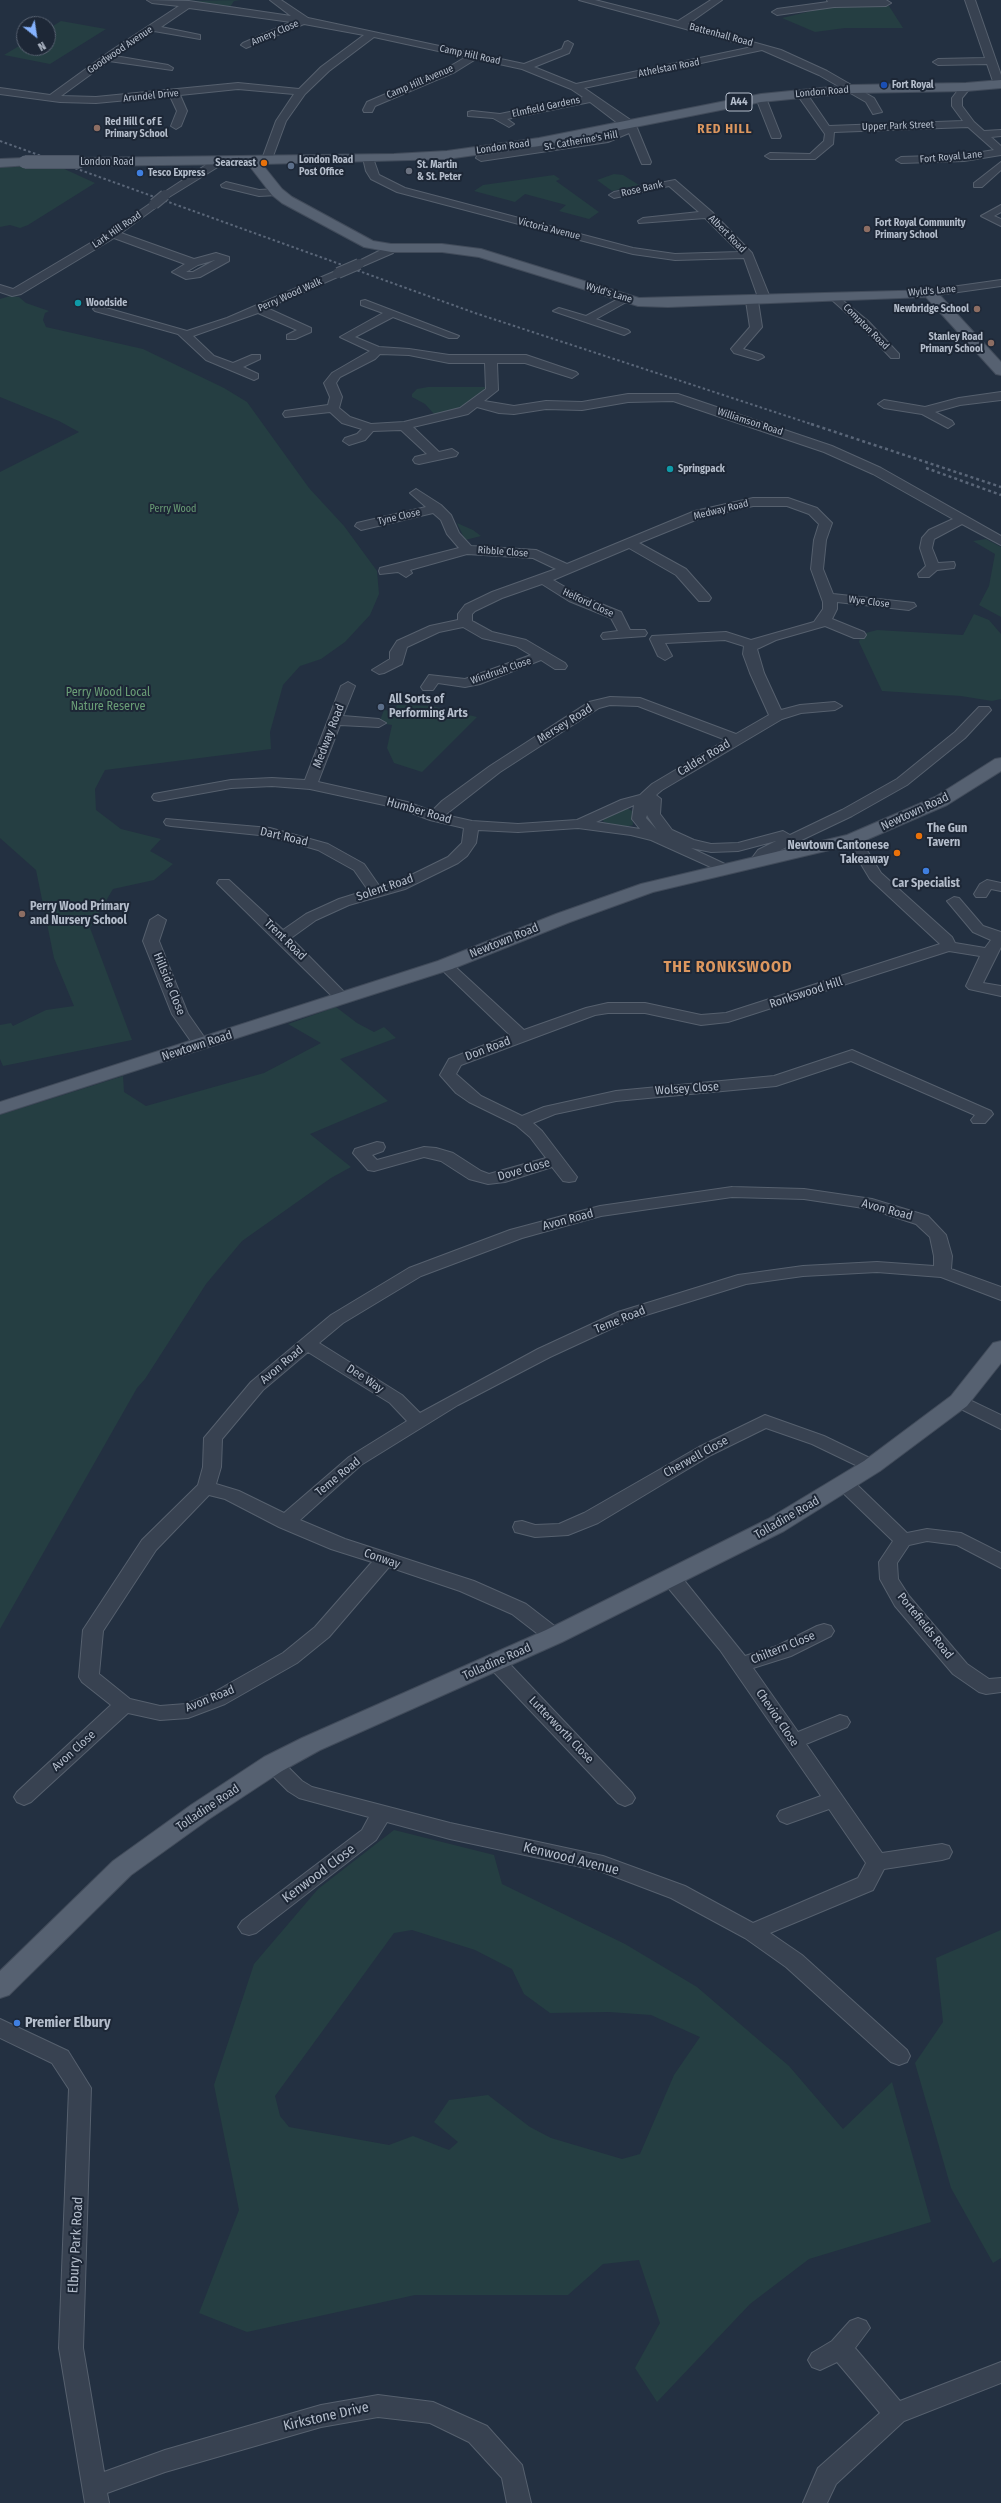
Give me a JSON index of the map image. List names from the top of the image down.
{
  "streets": {
    "main road": [
      "London Road",
      "A44",
      "Wyld's Lane",
      "Newtown Road",
      "Tolladine Road"
    ],
    "street": [
      "Amery Close",
      "Battenhall Road",
      "Goodwood Avenue",
      "Camp Hill Road",
      "Athelstan Road",
      "Camp Hill Avenue",
      "Arundel Drive",
      "Elmfield Gardens",
      "Upper Park Street",
      "St. Catherine's Hill",
      "Fort Royal Lane",
      "Rose Bank",
      "Victoria Avenue",
      "Lark Hill Road",
      "Albert Road",
      "Perry Wood Walk",
      "Compton Road",
      "Williamson Road",
      "Medway Road",
      "Tyne Close",
      "Ribble Close",
      "Wye Close",
      "Helford Close",
      "Windrush Close",
      "Mersey Road",
      "Calder Road",
      "Humber Road",
      "Dart Road",
      "Solent Road",
      "Trent Road",
      "Hillside Close",
      "Ronkswood Hill",
      "Don Road",
      "Wolsey Close",
      "Dove Close",
      "Avon Road",
      "Teme Road",
      "Dee Way",
      "Cherwell Close",
      "Conway",
      "Portefields Road",
      "Chiltern Close",
      "Cheviot Close",
      "Lutterworth Close",
      "Avon Close",
      "Kenwood Avenue",
      "Kenwood Close",
      "Elbury Park Road",
      "Kirkstone Drive"
    ]
  },
  "crossings": [
    ["Amery Close", "Camp Hill Road"],
    ["Battenhall Road", "Athelstan Road"],
    ["Battenhall Road", "London Road"],
    ["Goodwood Avenue", "Camp Hill Road"],
    ["Goodwood Avenue", "Arundel Drive"],
    ["Camp Hill Road", "Athelstan Road"],
    ["Camp Hill Road", "Camp Hill Avenue"],
    ["Camp Hill Road", "London Road"],
    ["Camp Hill Road", "Elmfield Gardens"],
    ["Camp Hill Road", "St. Catherine's Hill"],
    ["London Road", "St. Catherine's Hill"],
    ["London Road", "Victoria Avenue"],
    ["London Road", "Lark Hill Road"],
    ["London Road", "Wyld's Lane"],
    ["Rose Bank", "Albert Road"],
    ["Victoria Avenue", "Albert Road"],
    ["Albert Road", "Wyld's Lane"],
    ["Wyld's Lane", "Perry Wood Walk"],
    ["Wyld's Lane", "Compton Road"],
    ["Medway Road", "Ribble Close"],
    ["Medway Road", "Wye Close"],
    ["Medway Road", "Helford Close"],
    ["Medway Road", "Humber Road"],
    ["Tyne Close", "Ribble Close"],
    ["Mersey Road", "Calder Road"],
    ["Mersey Road", "Humber Road"],
    ["Calder Road", "Humber Road"],
    ["Humber Road", "Newtown Road"],
    ["Humber Road", "Solent Road"],
    ["Newtown Road", "Trent Road"],
    ["Newtown Road", "Hillside Close"],
    ["Newtown Road", "Don Road"],
    ["Dart Road", "Solent Road"],
    ["Solent Road", "Trent Road"],
    ["Ronkswood Hill", "Don Road"],
    ["Don Road", "Wolsey Close"],
    ["Don Road", "Dove Close"],
    ["Avon Road", "Teme Road"],
    ["Avon Road", "Dee Way"],
    ["Avon Road", "Conway"],
    ["Avon Road", "Avon Close"],
    ["Teme Road", "Dee Way"],
    ["Teme Road", "Conway"],
    ["Cherwell Close", "Tolladine Road"],
    ["Tolladine Road", "Conway"],
    ["Tolladine Road", "Cheviot Close"],
    ["Tolladine Road", "Lutterworth Close"],
    ["Tolladine Road", "Kenwood Avenue"],
    ["Chiltern Close", "Cheviot Close"],
    ["Kenwood Avenue", "Kenwood Close"],
    ["Elbury Park Road", "Kirkstone Drive"]
  ],
  "districts": ["RED HILL", "THE RONKSWOOD"],
  "parks": ["Perry Wood", "Perry Wood Local Nature Reserve"],
  "places": [
    "Fort Royal",
    "Red Hill C of E Primary School",
    "Seacreast",
    "London Road Post Office",
    "St. Martin & St. Peter",
    "Tesco Express",
    "Fort Royal Community Primary School",
    "Woodside",
    "Newbridge School",
    "Stanley Road Primary School",
    "Springpack",
    "All Sorts of Performing Arts",
    "The Gun Tavern",
    "Newtown Cantonese Takeaway",
    "Car Specialist",
    "Perry Wood Primary and Nursery School",
    "Premier Elbury"
  ],
  "north": "bottom right"
}
